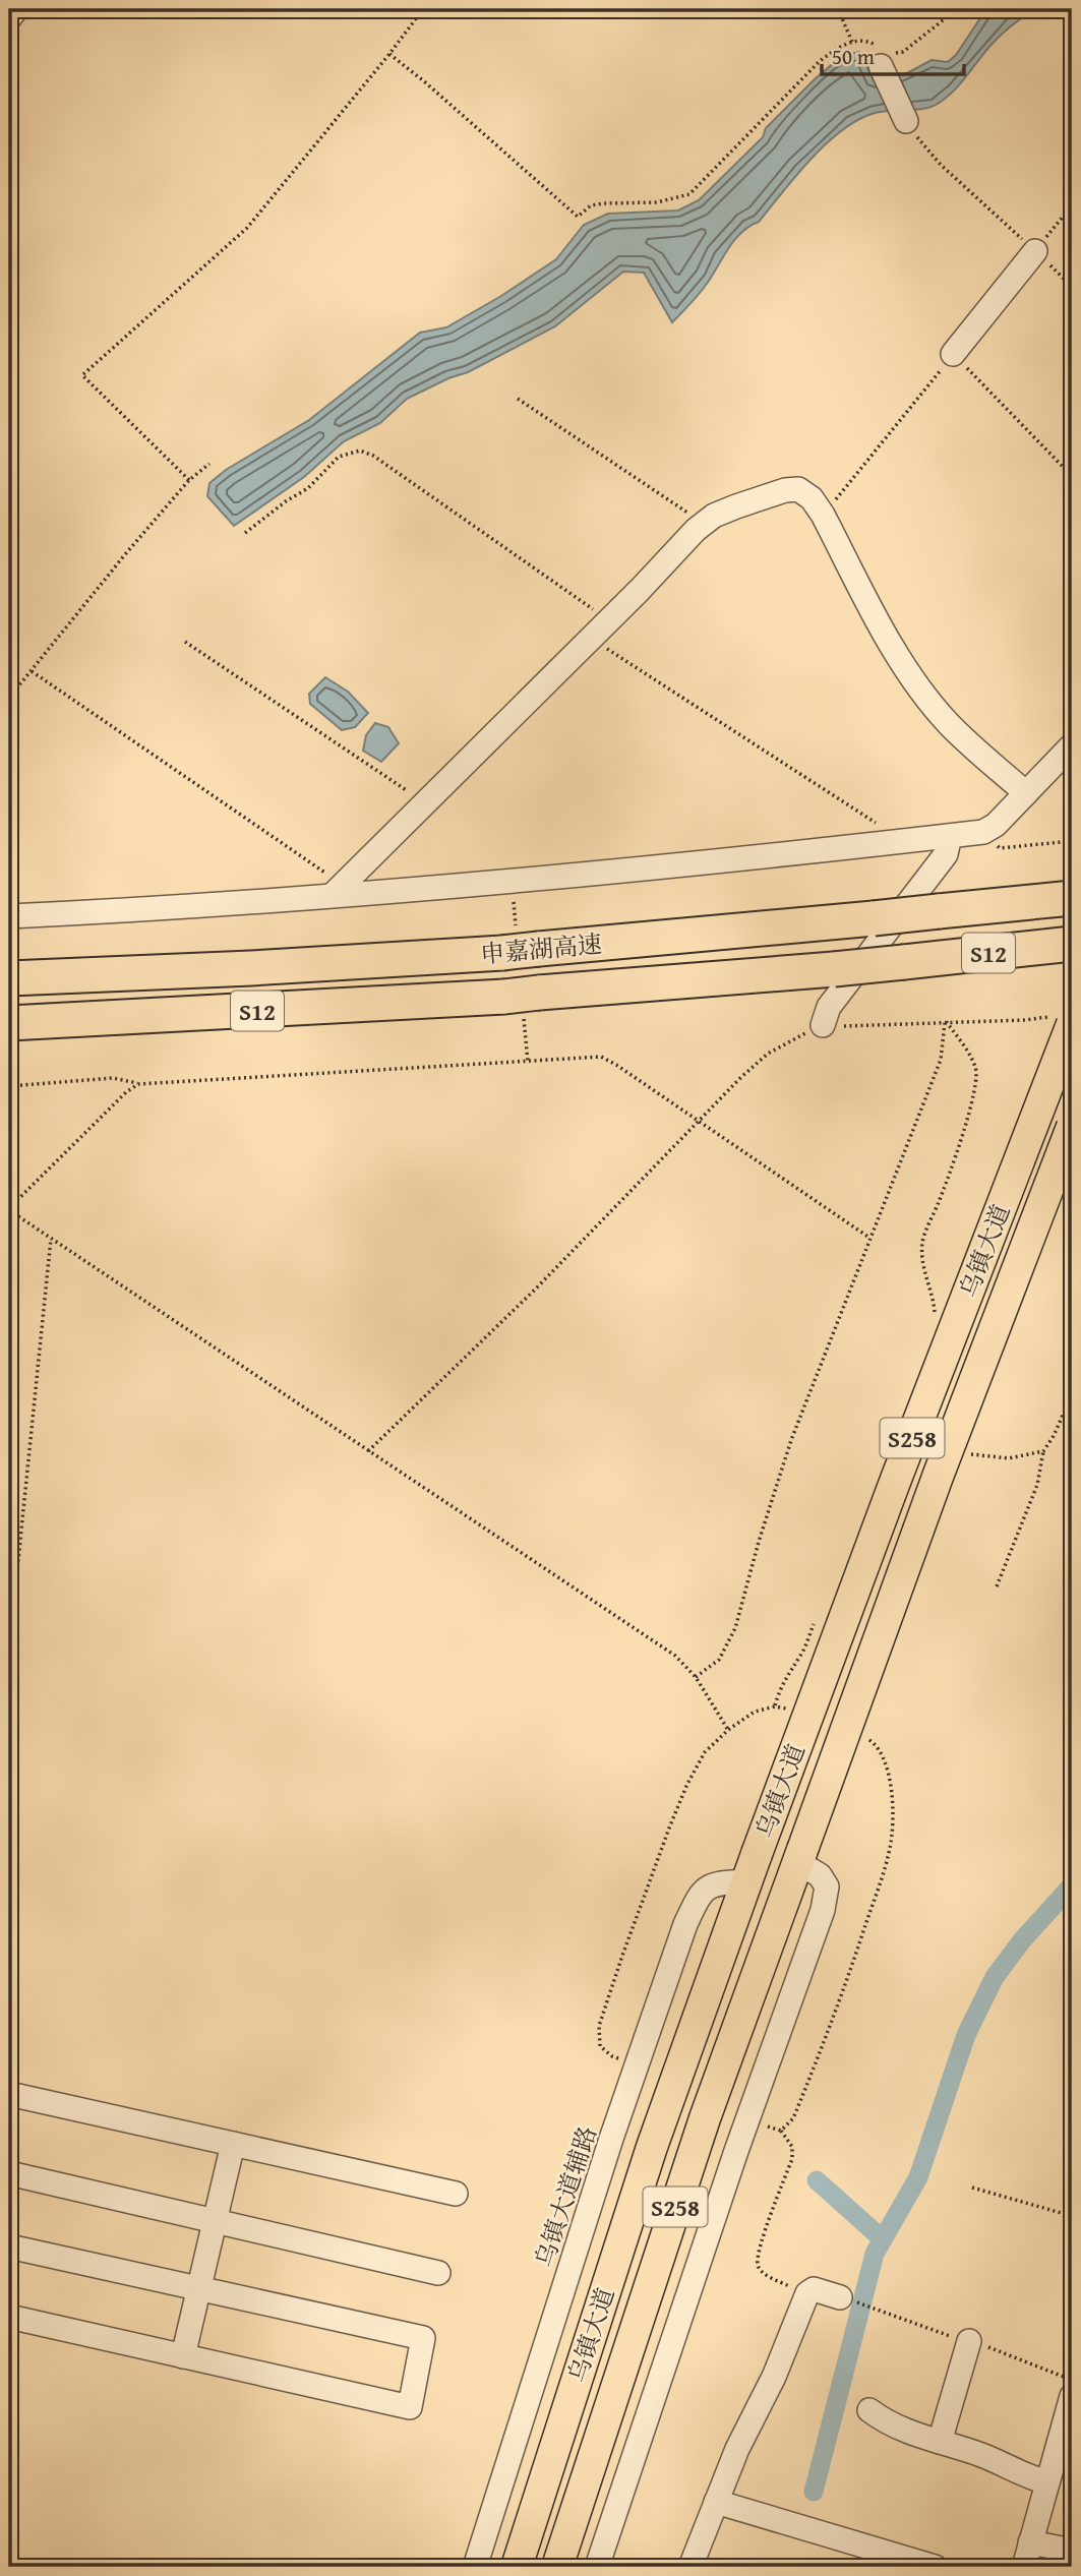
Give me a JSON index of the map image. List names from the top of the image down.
{
  "streets": {
    "highway": ["申嘉湖高速", "S12"],
    "main road": ["乌镇大道", "S258"],
    "street": ["乌镇大道辅路"]
  },
  "crossings": [
    ["乌镇大道", "乌镇大道辅路"]
  ],
  "scale_bar": "50 m"
}
